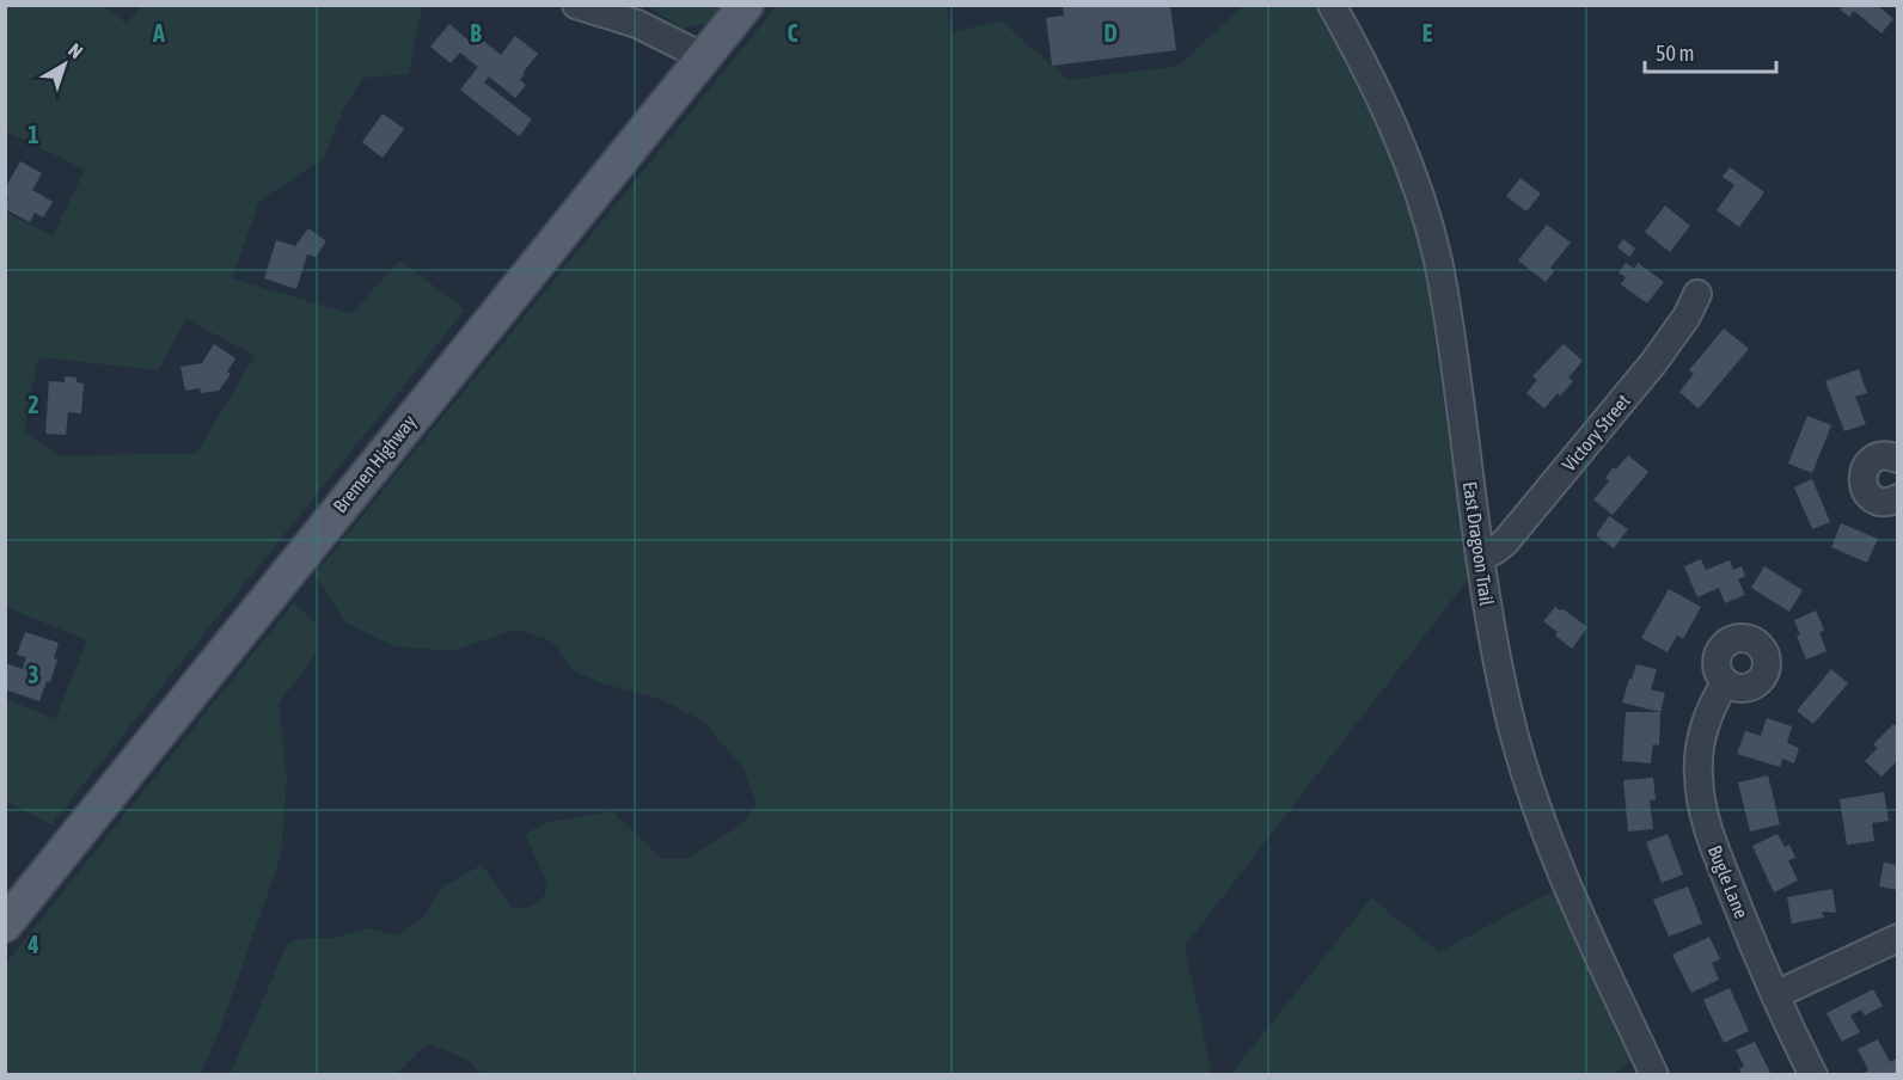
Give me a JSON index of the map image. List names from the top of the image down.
{
  "streets": {
    "main road": ["Bremen Highway"],
    "street": ["Victory Street", "East Dragoon Trail", "Bugle Lane"]
  },
  "crossings": [
    ["Victory Street", "East Dragoon Trail"]
  ],
  "scale_bar": "50 m",
  "north": "top right",
  "grid": {
    "columns": [
      "A",
      "B",
      "C",
      "D",
      "E"
    ],
    "rows": [
      "1",
      "2",
      "3",
      "4"
    ]
  }
}
